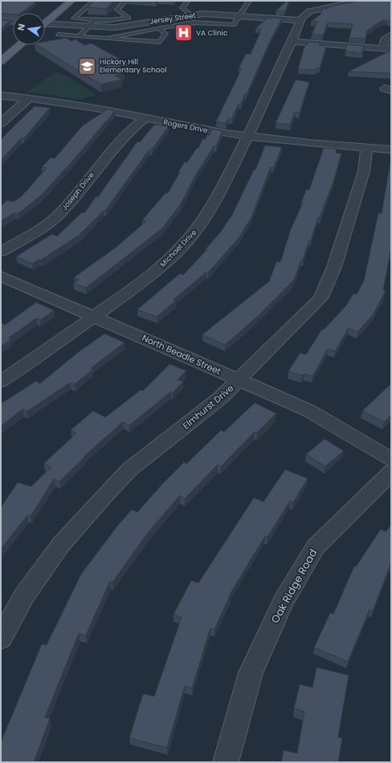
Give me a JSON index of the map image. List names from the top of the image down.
{
  "streets": {
    "street": [
      "Jersey Street",
      "Rogers Drive",
      "Joseph Drive",
      "Michael Drive",
      "North Beadle Street",
      "Elmhurst Drive",
      "Oak Ridge Road"
    ]
  },
  "crossings": [
    ["Jersey Street", "Michael Drive"],
    ["Rogers Drive", "Joseph Drive"],
    ["Rogers Drive", "Michael Drive"],
    ["Rogers Drive", "Elmhurst Drive"],
    ["Michael Drive", "North Beadle Street"],
    ["North Beadle Street", "Elmhurst Drive"]
  ],
  "places": {
    "hospital": ["VA Clinic"],
    "school or university": ["Hickory Hill Elementary School"]
  },
  "north": "left"
}
